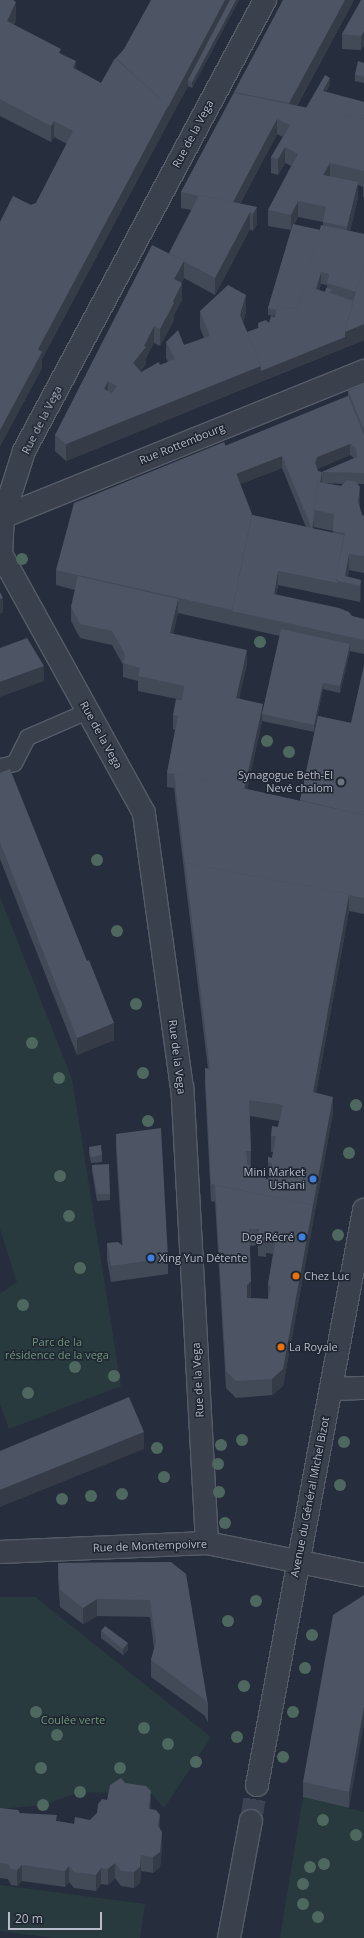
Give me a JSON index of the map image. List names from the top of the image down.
{
  "streets": {
    "street": [
      "Rue de la Vega",
      "Rue Rottembourg",
      "Avenue du Général Michel Bizot",
      "Rue de Montempoivre"
    ]
  },
  "crossings": [
    ["Rue de la Vega", "Rue Rottembourg"],
    ["Rue de la Vega", "Rue de Montempoivre"],
    ["Avenue du Général Michel Bizot", "Rue de Montempoivre"]
  ],
  "parks": ["Parc de la résidence de la vega", "Coulée verte"],
  "places": [
    "Synagogue Beth-El Nevé chalom",
    "Mini Market Ushani",
    "Dog Récré",
    "Xing Yun Détente",
    "Chez Luc",
    "La Royale"
  ],
  "scale_bar": "20 m"
}
